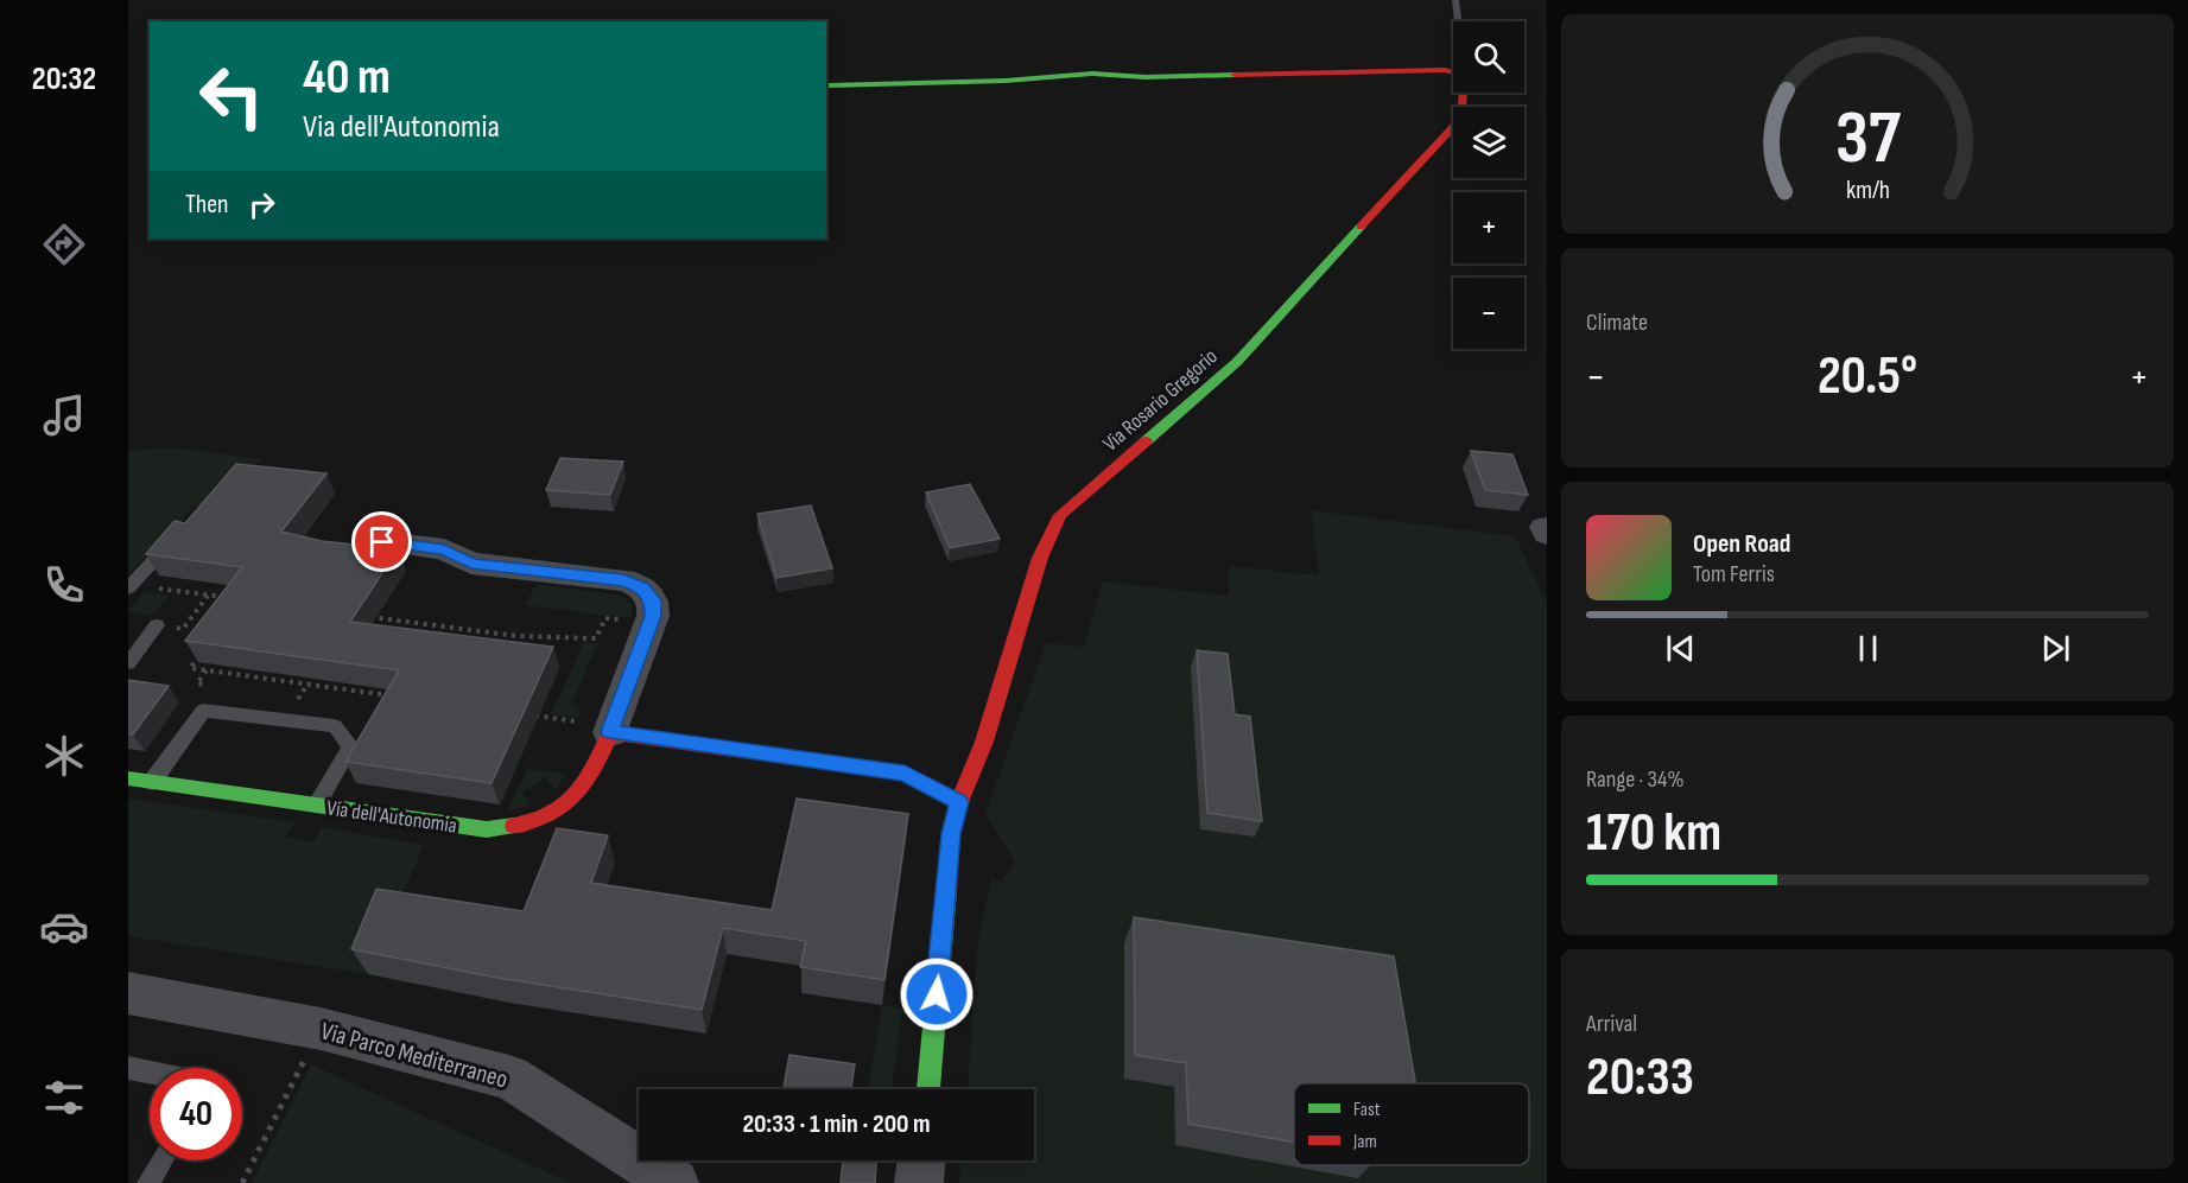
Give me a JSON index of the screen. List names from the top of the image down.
{
  "streets": {
    "street": ["Via Rosario Gregorio", "Via dell'Autonomia", "Via Parco Mediterraneo"]
  },
  "legend": ["Fast", "Jam"],
  "page": {
    "tabs": "20:32",
    "map_buttons": ["+", "−"],
    "turn": ["40 m", "Via dell'Autonomia"],
    "then": "Then",
    "tile": [
      "Climate",
      ["Range · 34%", "170 km"],
      ["Arrival", "20:33"]
    ],
    "heat": ["−", "20.5°", "+"],
    "song": ["Open Road", "Tom Ferris"],
    "limit": "40",
    "trip": "20:33 · 1 min · 200 m",
    "gauge": ["37", "km/h"]
  }
}
